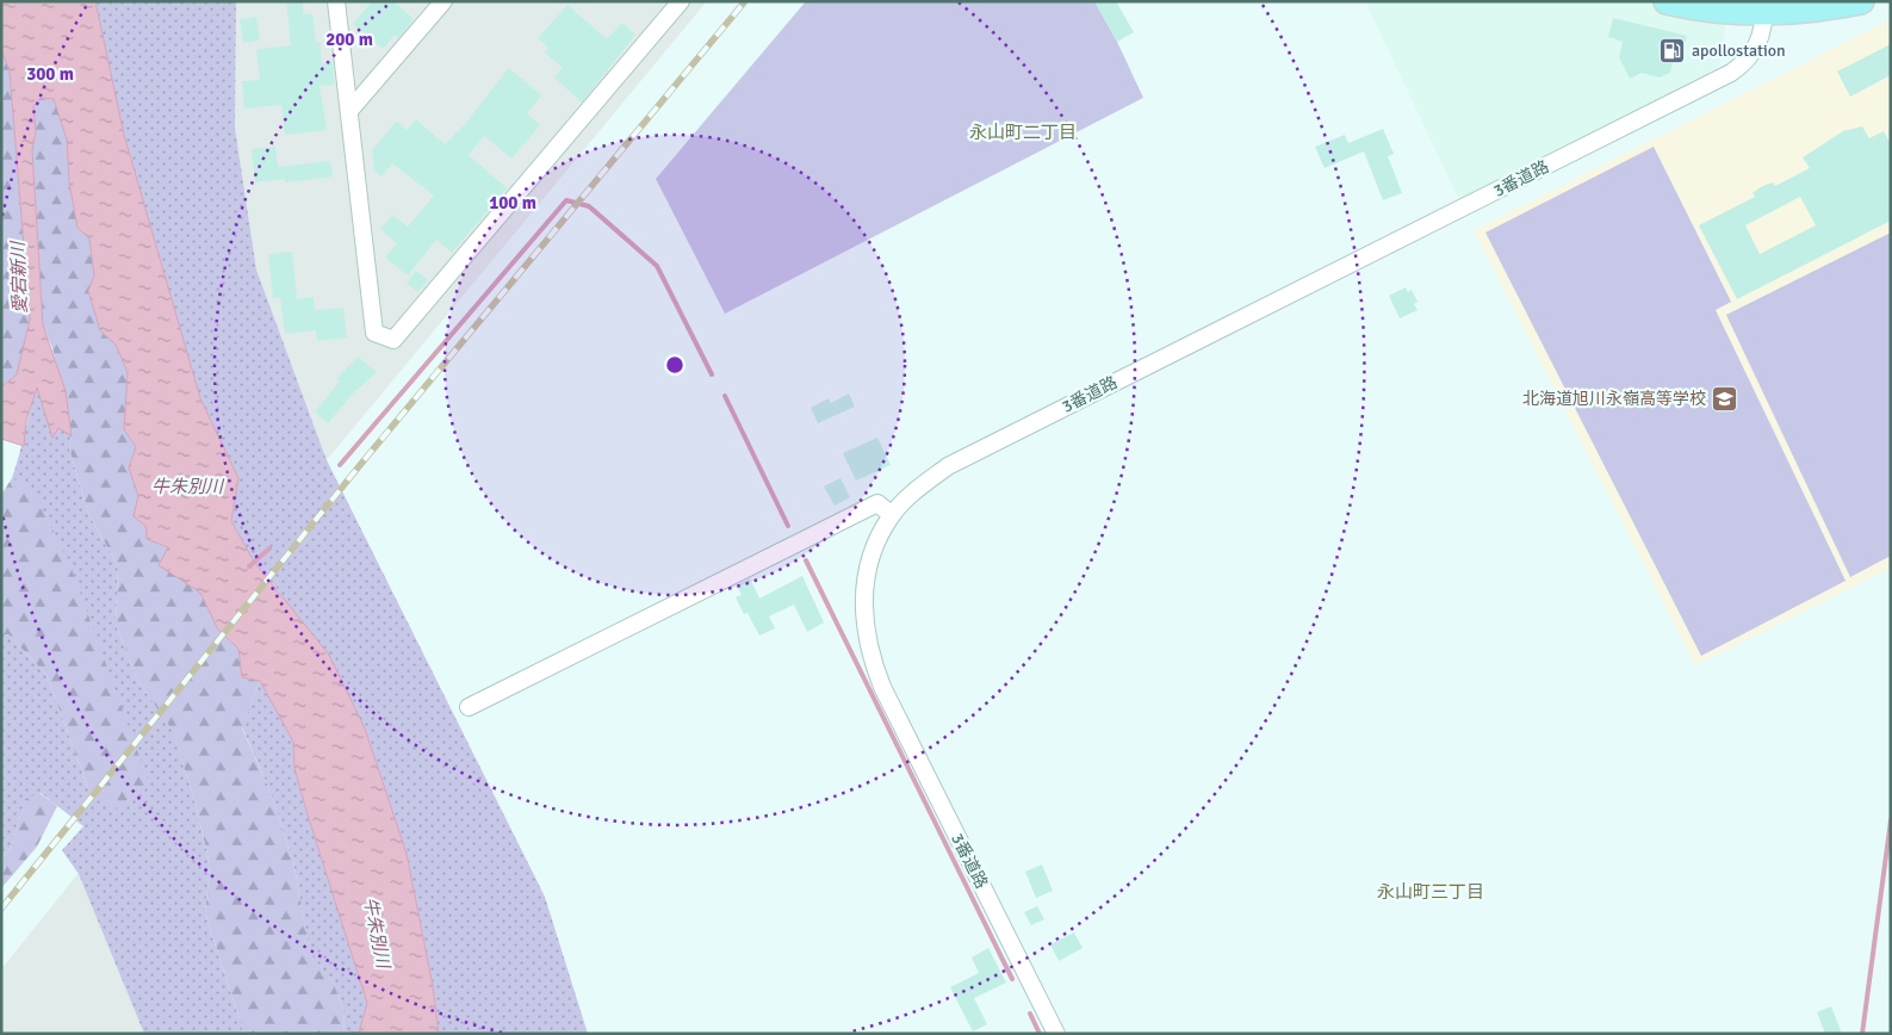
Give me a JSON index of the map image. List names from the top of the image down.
{
  "streets": {
    "street": ["3番道路"]
  },
  "districts": ["永山町二丁目", "永山町三丁目"],
  "water": ["愛宕新川", "牛朱別川"],
  "places": {
    "fuel station": ["apollostation"],
    "school or university": ["北海道旭川永嶺高等学校"]
  },
  "rings": ["200 m", "300 m", "100 m"]
}
